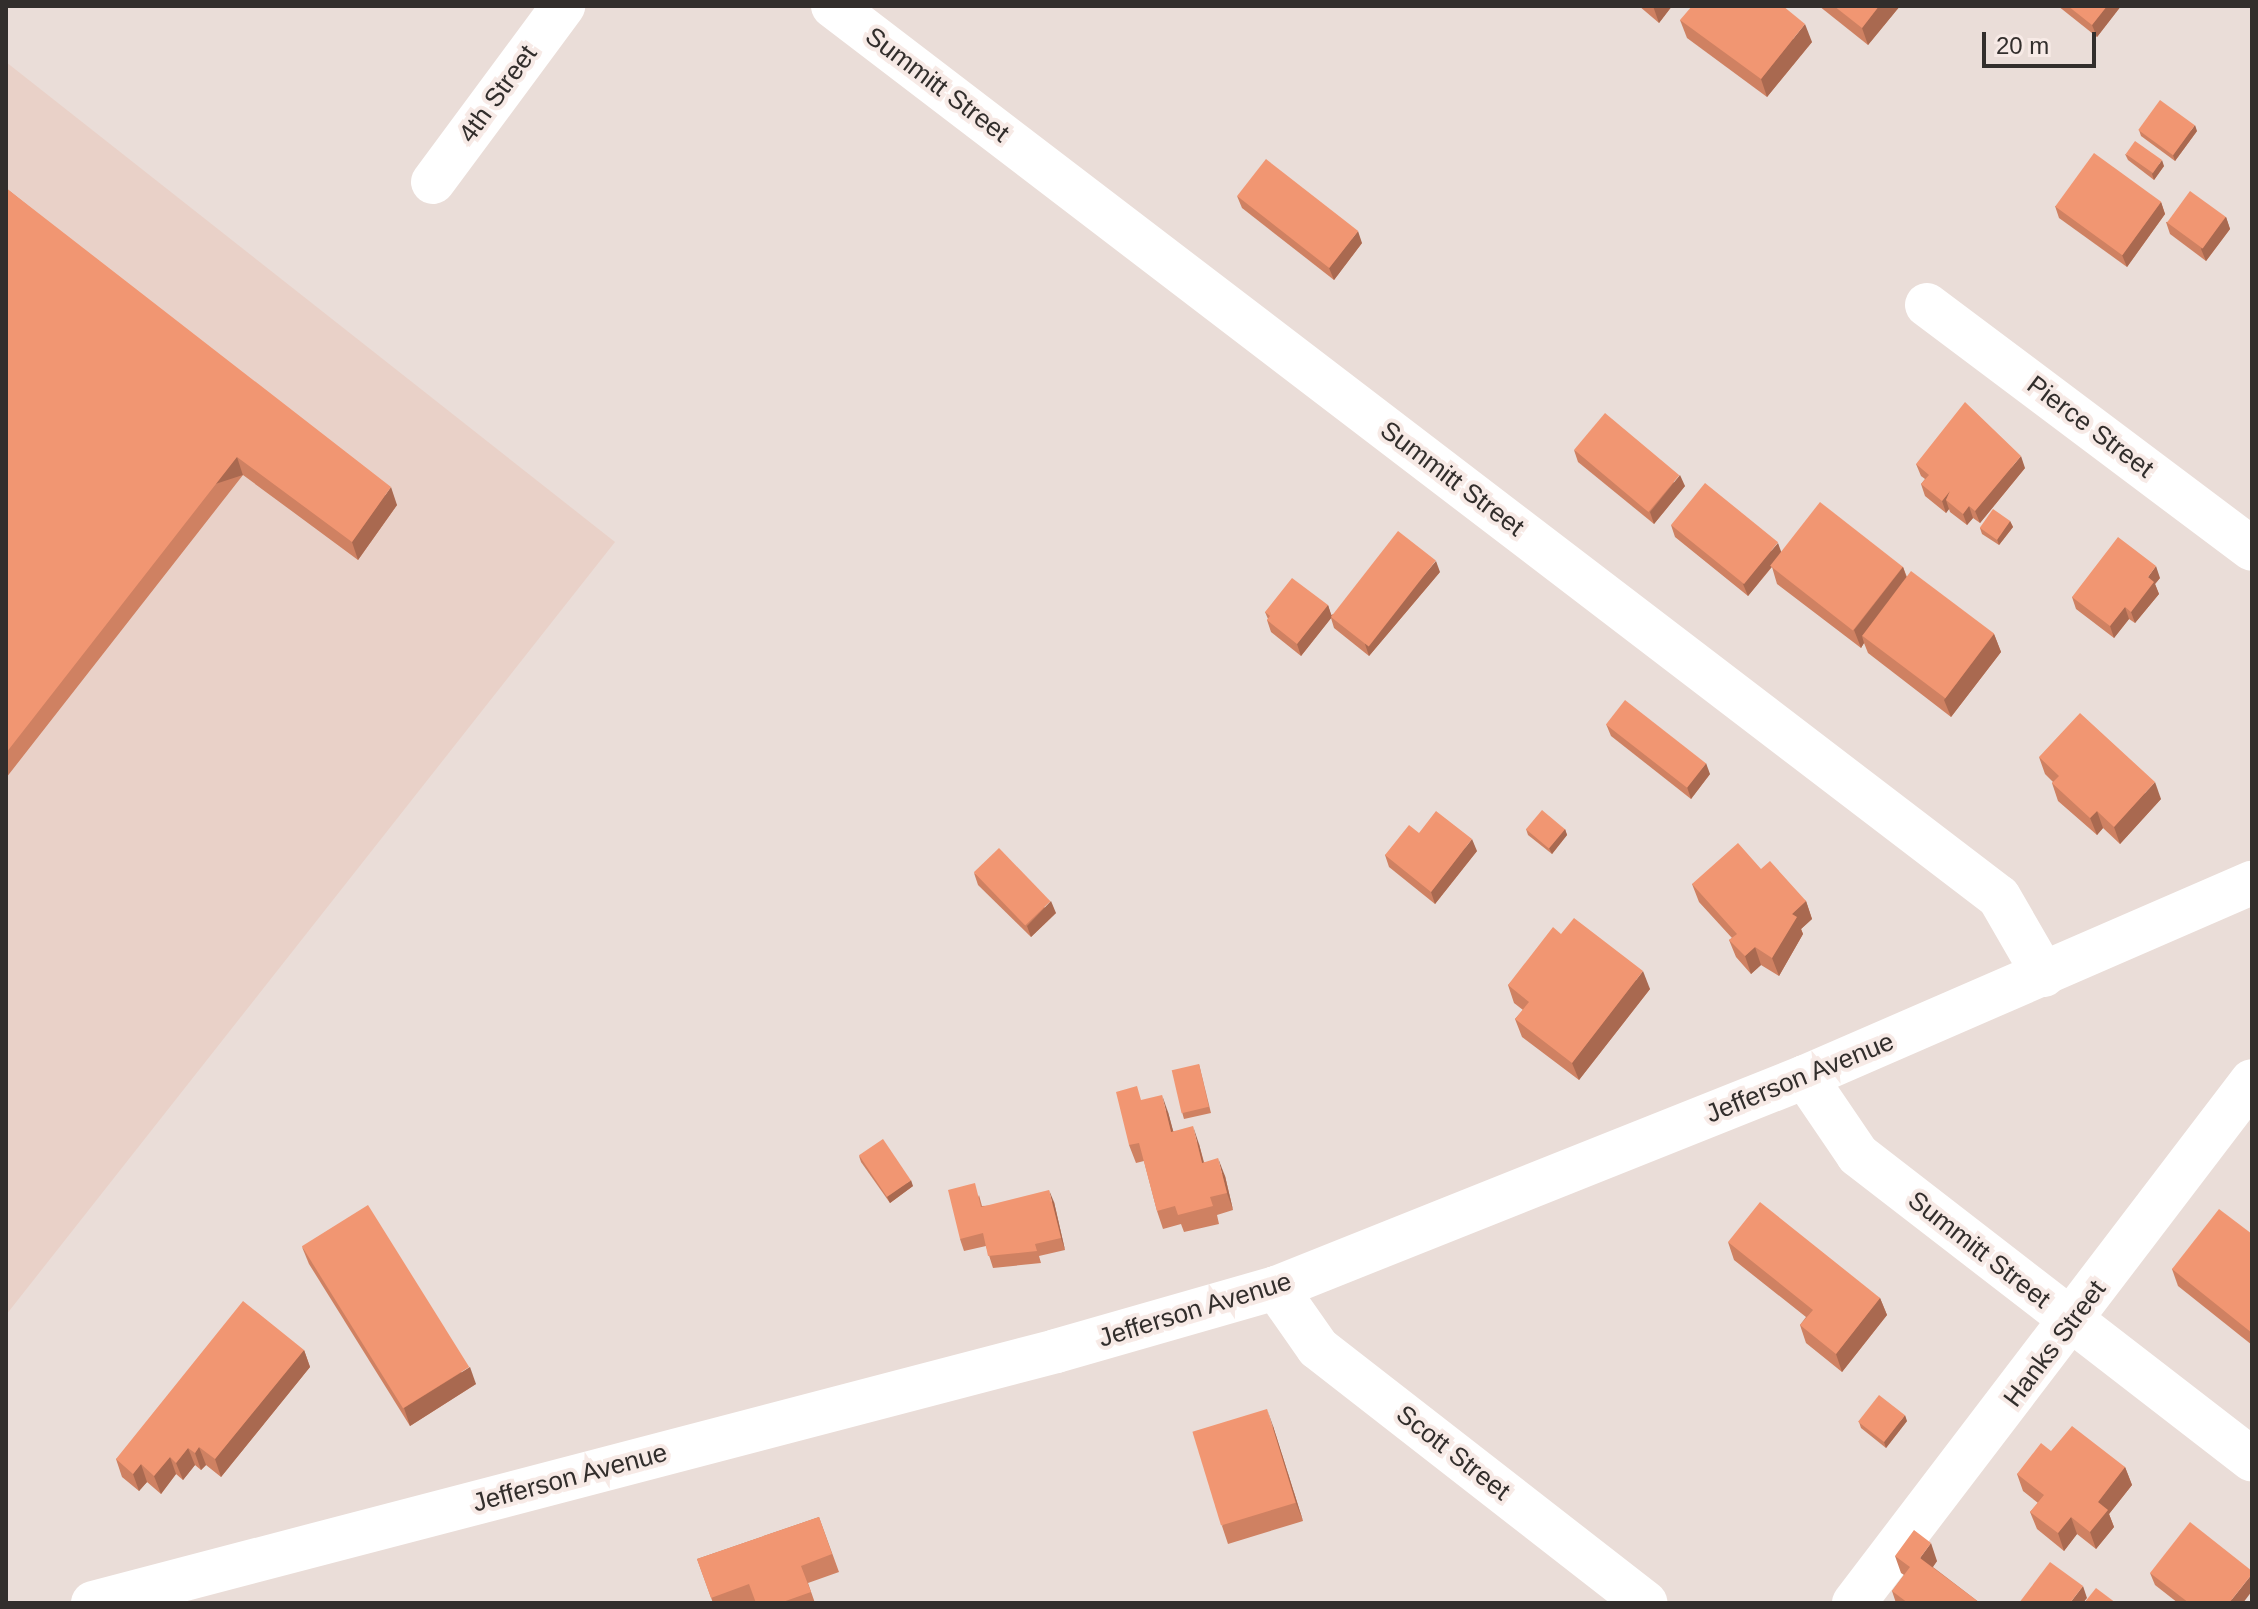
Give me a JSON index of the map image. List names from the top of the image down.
{
  "streets": {
    "street": [
      "Summitt Street",
      "4th Street",
      "Pierce Street",
      "Jefferson Avenue",
      "Hanks Street",
      "Scott Street"
    ]
  },
  "crossings": [
    ["Summitt Street", "Jefferson Avenue"],
    ["Summitt Street", "Hanks Street"],
    ["Jefferson Avenue", "Scott Street"]
  ],
  "scale_bar": "20 m"
}
